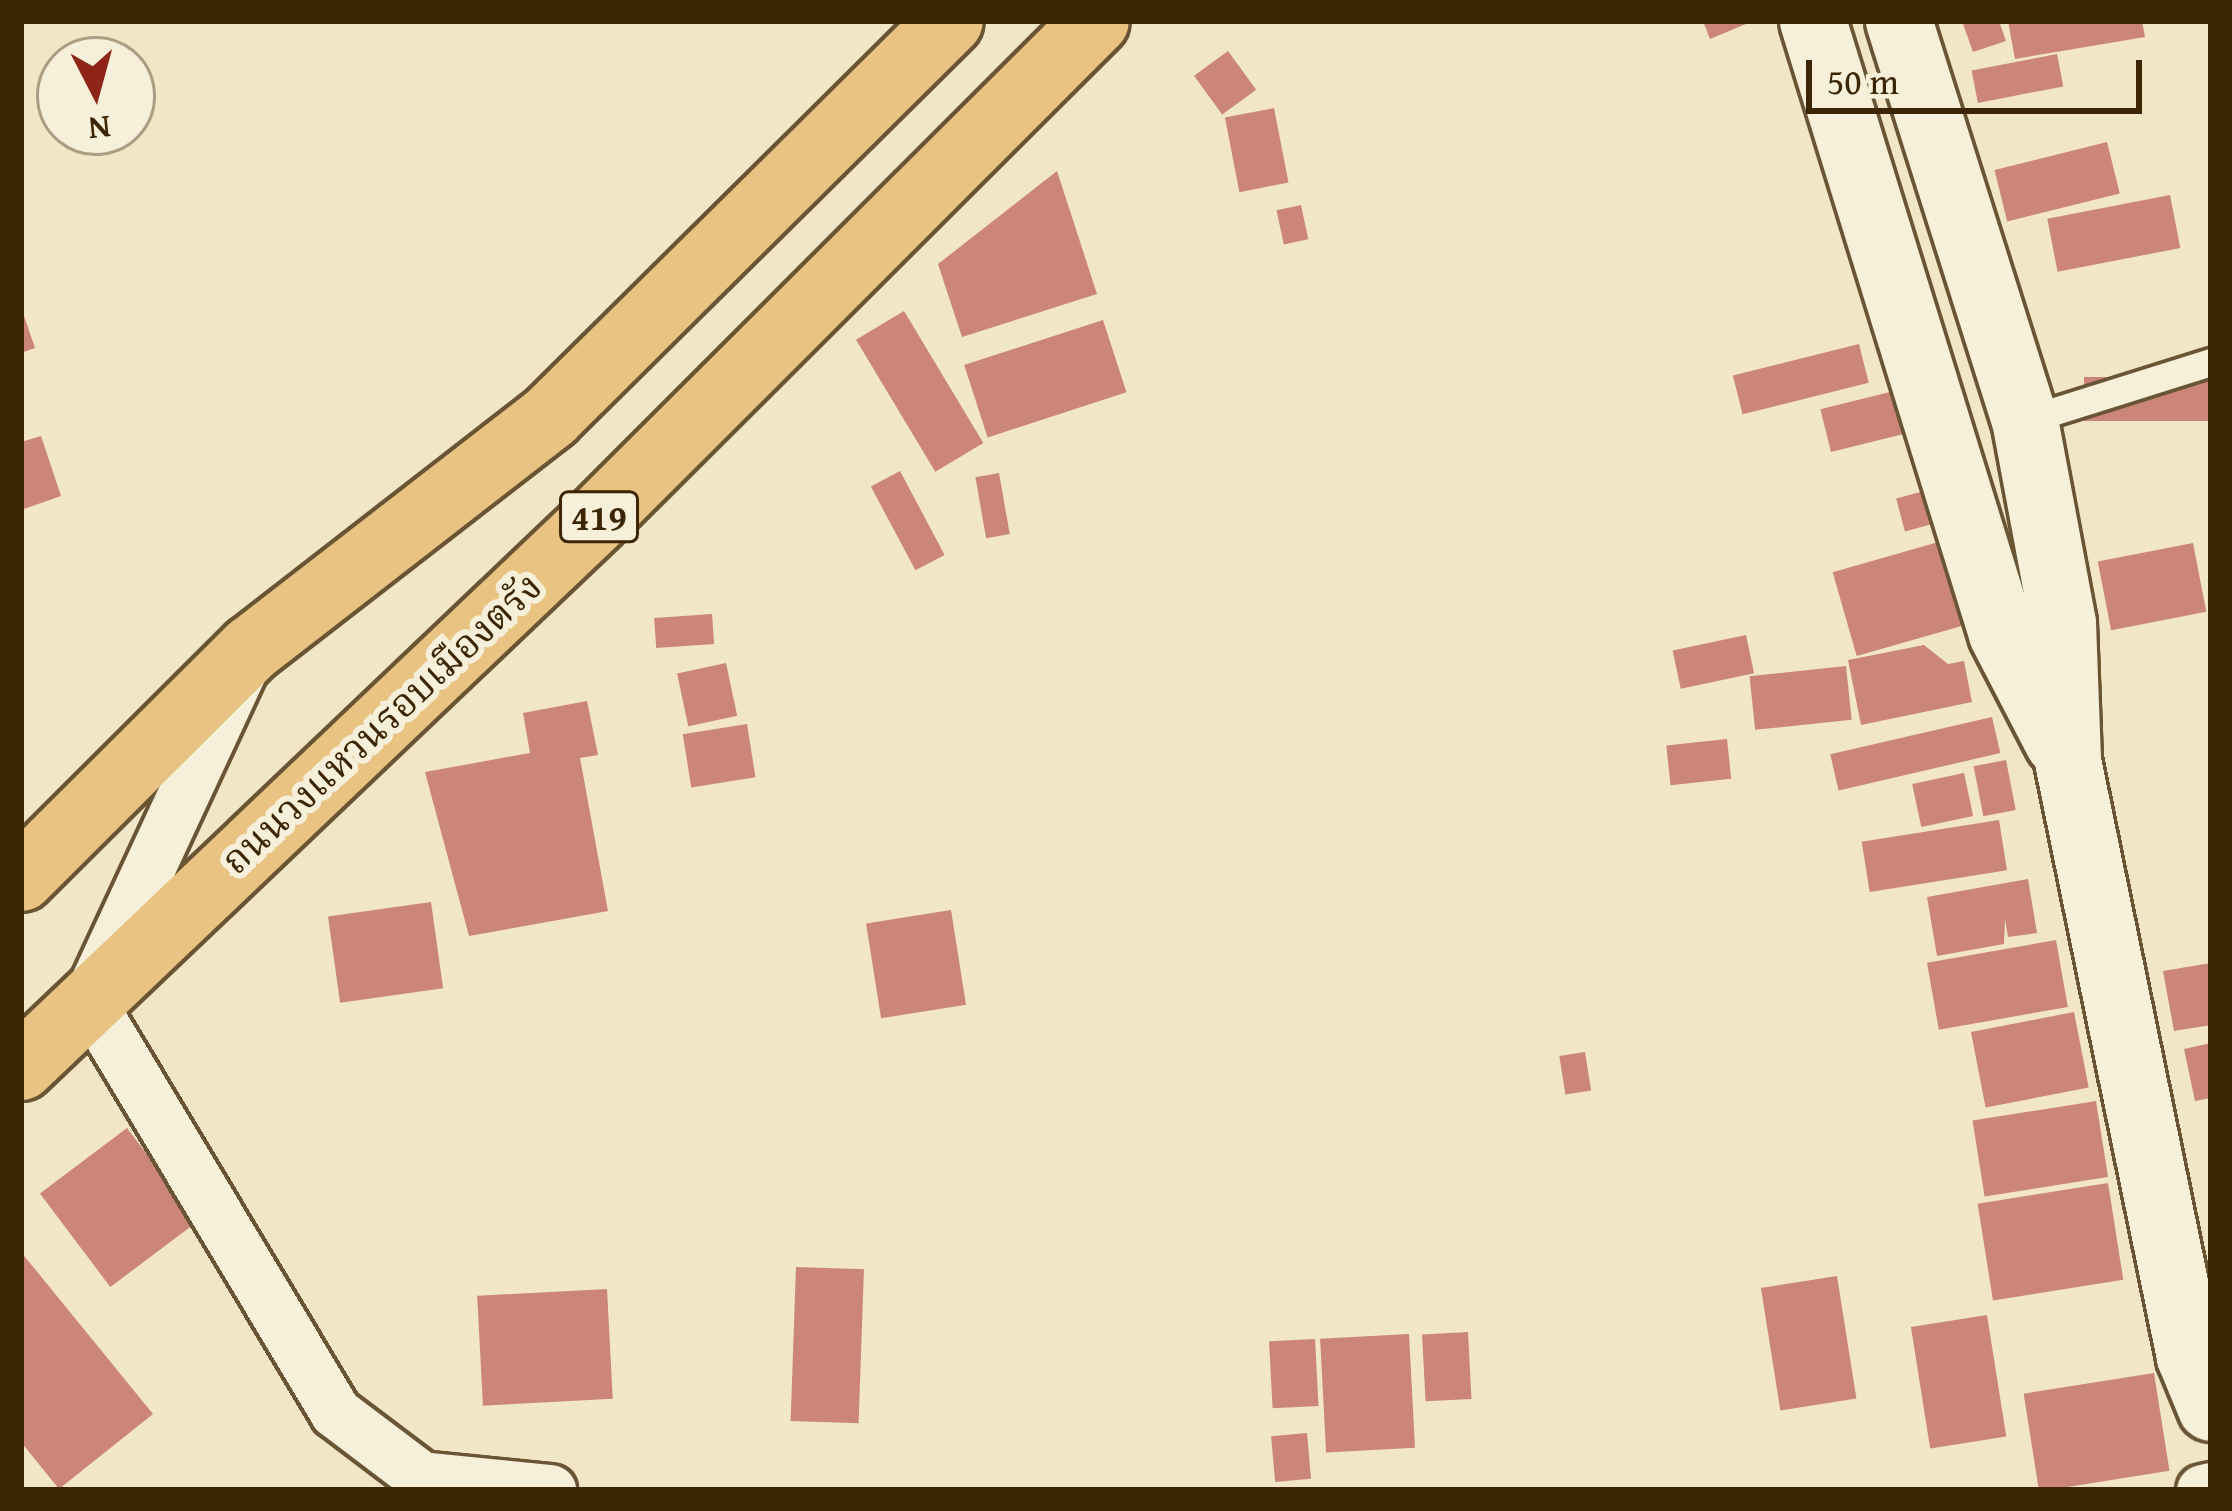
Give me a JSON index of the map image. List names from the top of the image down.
{
  "streets": {
    "highway": ["419", "ถนนวงแหวนรอบเมืองตรัง"]
  },
  "scale_bar": "50 m",
  "north": "bottom"
}
